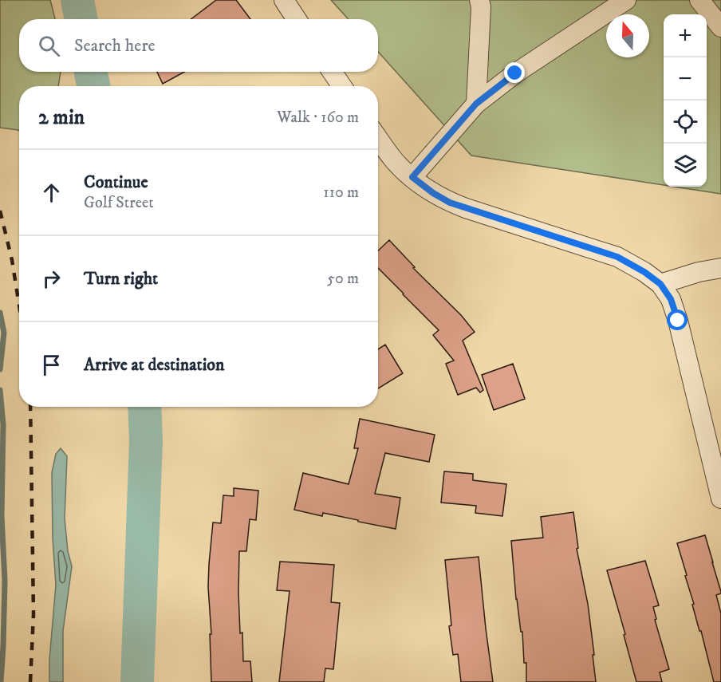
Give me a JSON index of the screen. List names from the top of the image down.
{
  "north": "top",
  "page": {
    "map_buttons": ["+", "−"],
    "search": "Search here",
    "heading": ["2 min", "Walk · 160 m"],
    "list": [
      ["Continue", "Golf Street", "110 m"],
      ["Turn right", "50 m"],
      "Arrive at destination"
    ]
  }
}
